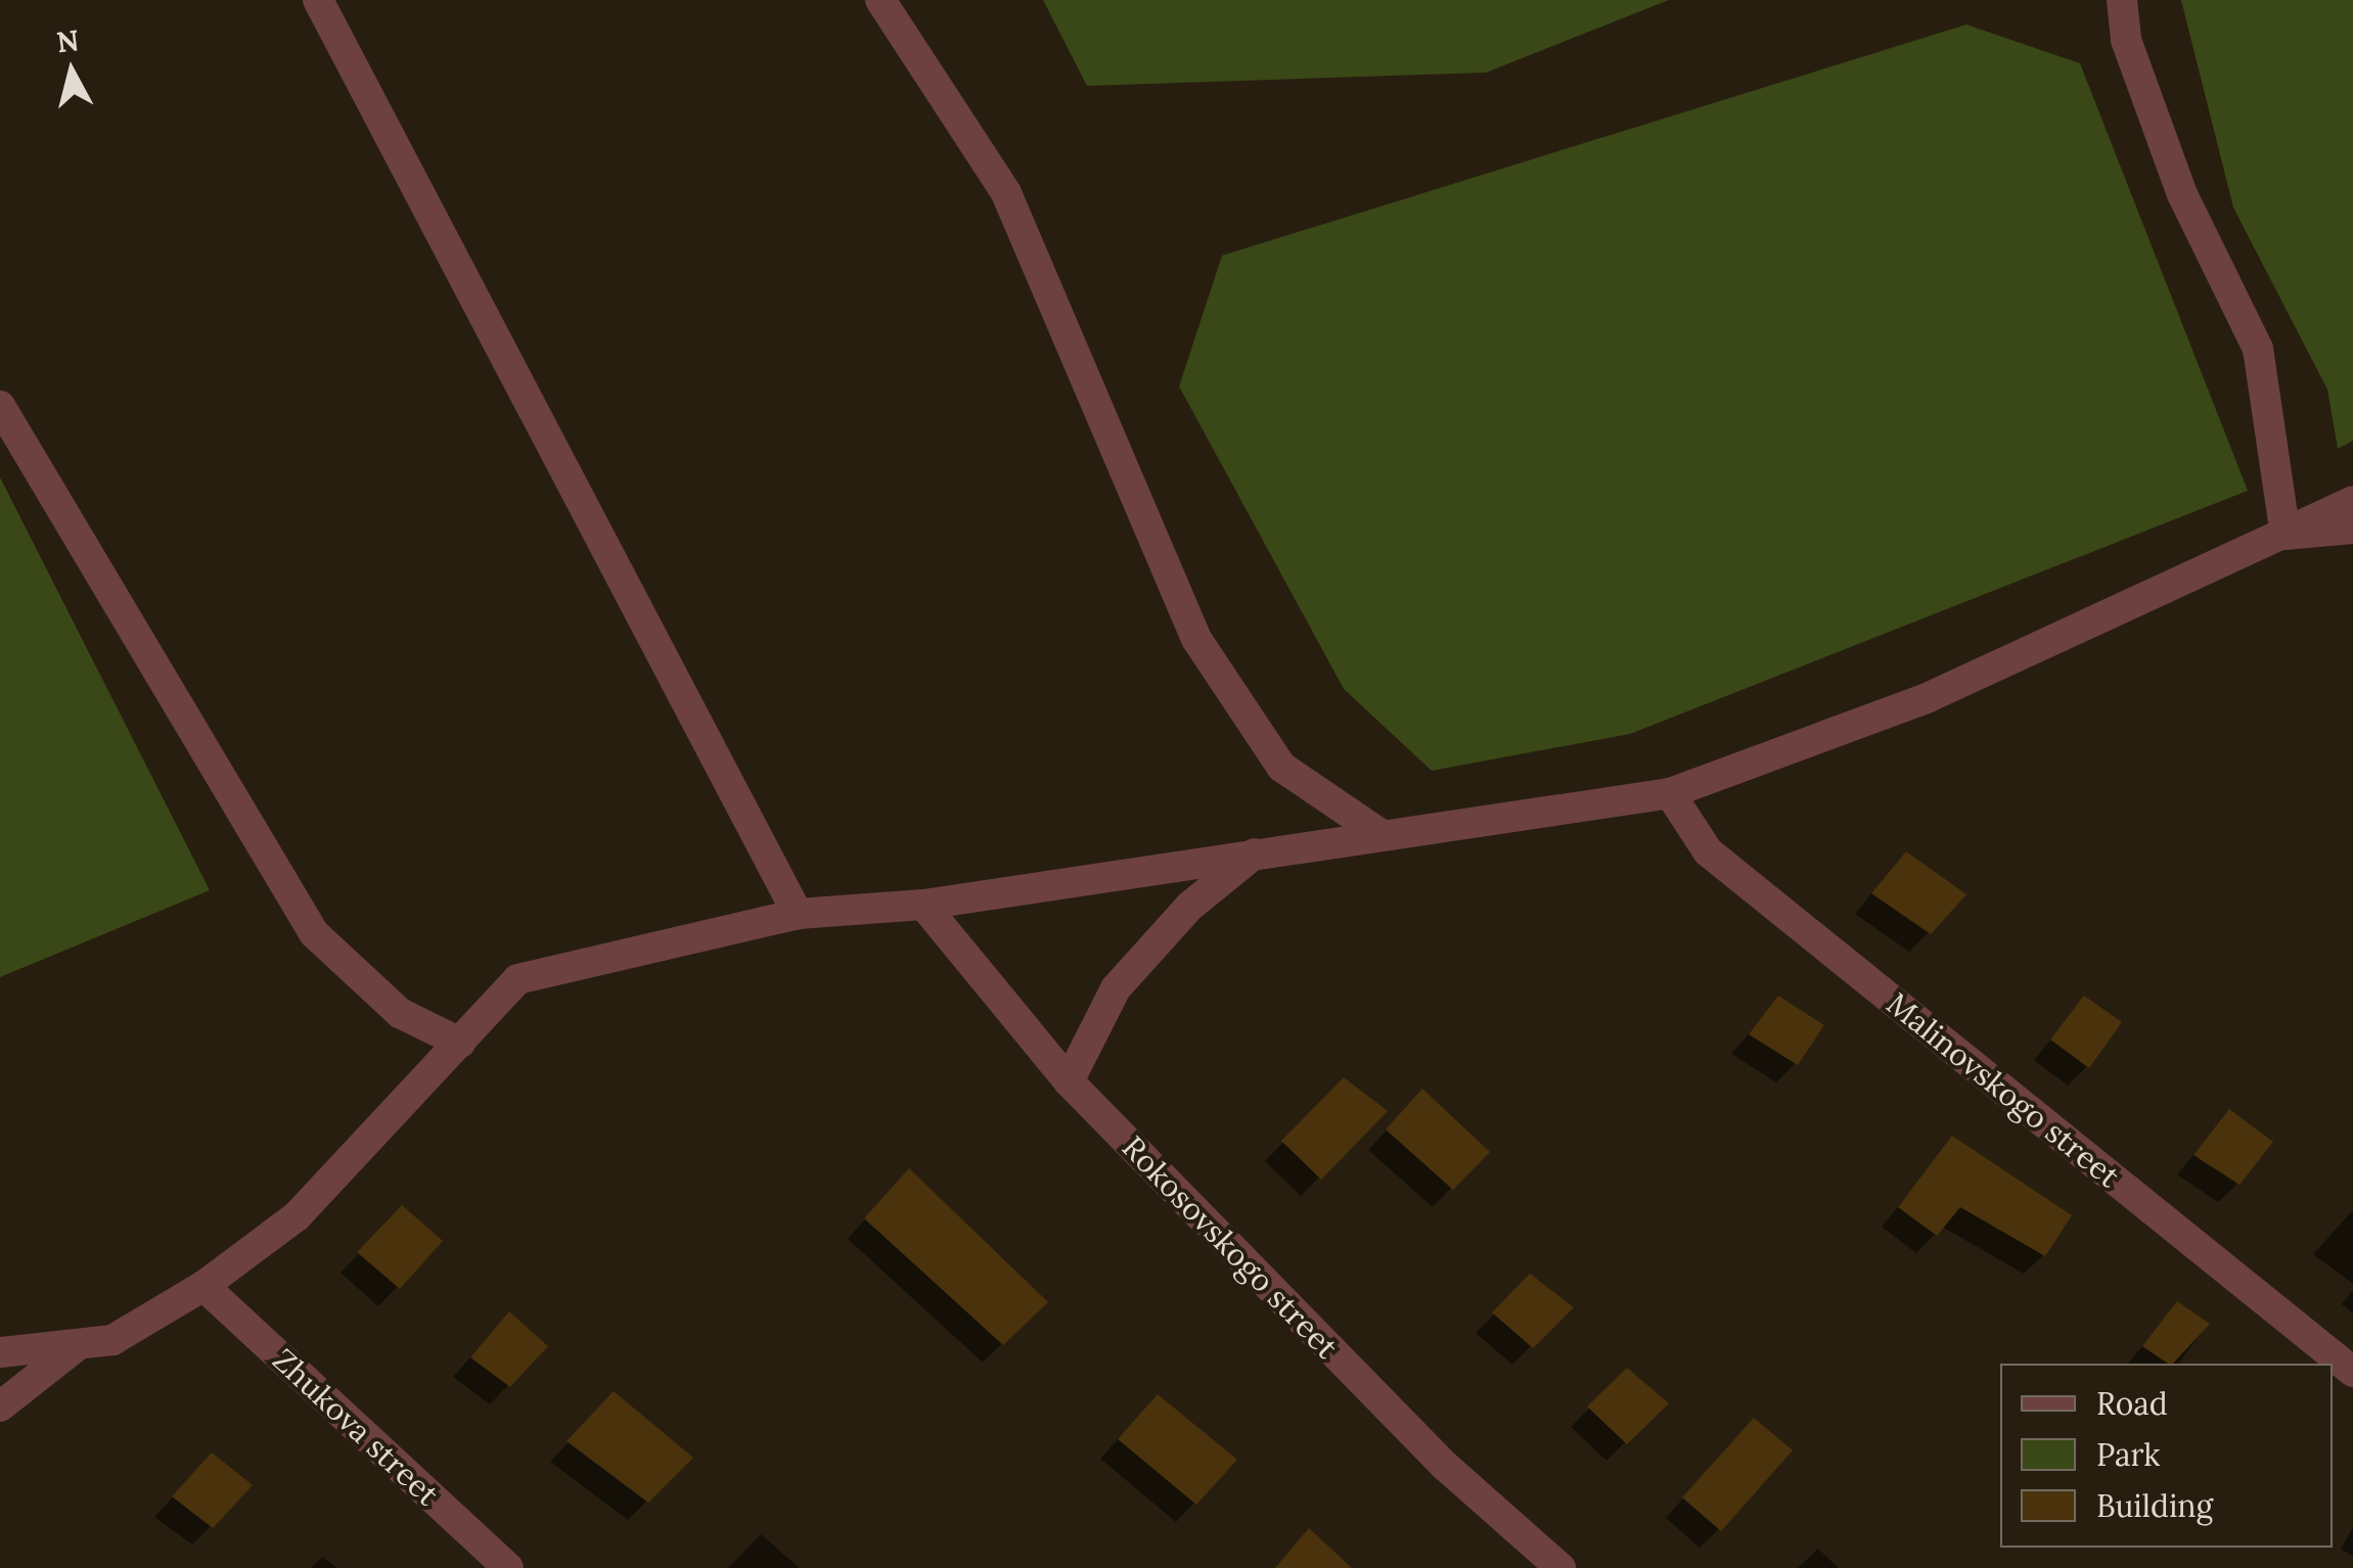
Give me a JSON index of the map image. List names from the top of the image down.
{
  "streets": {
    "street": ["Malinovskogo street", "Rokosovskogo street", "Zhukova street"]
  },
  "legend": ["Road", "Park", "Building"],
  "north": "top"
}
